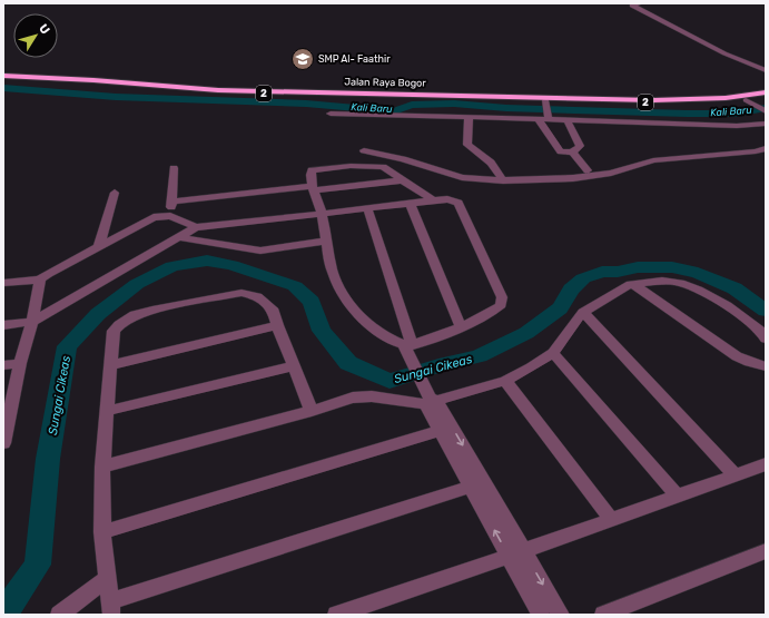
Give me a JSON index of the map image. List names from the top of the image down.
{
  "streets": {
    "highway": ["Jalan Raya Bogor", "2"]
  },
  "water": ["Kali Baru", "Sungai Cikeas"],
  "places": {
    "school or university": ["SMP Al- Faathir"]
  },
  "north": "top right"
}
